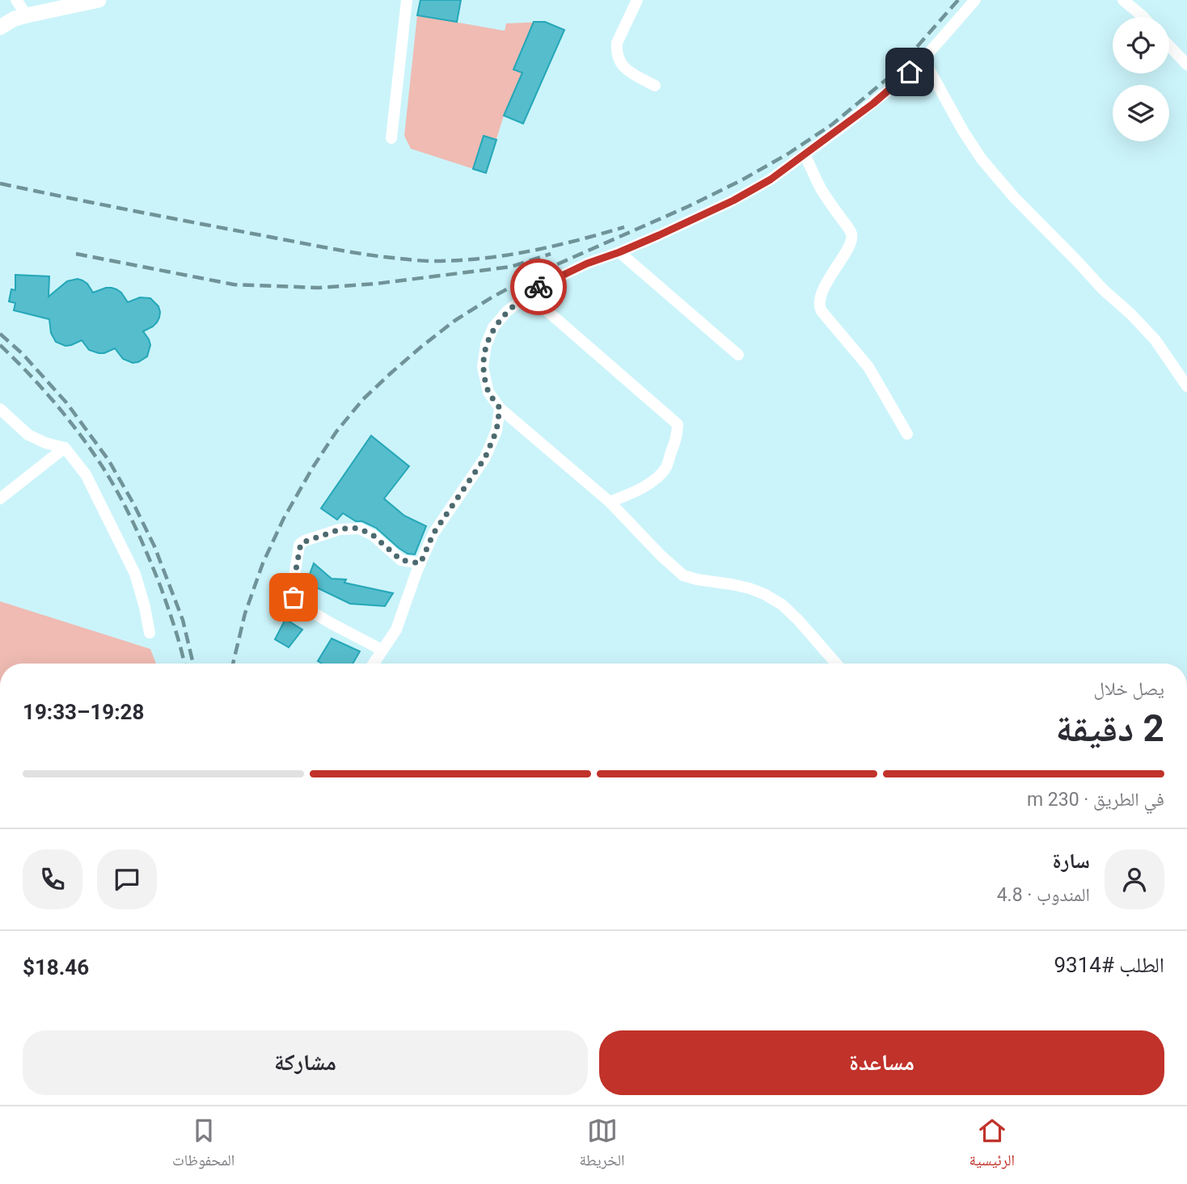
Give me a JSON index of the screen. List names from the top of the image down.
{
  "page": {
    "heading": ["2 دقيقة", "يصل خلال", "19:28–19:33"],
    "panel": [
      "سارة",
      "المندوب · 4.8",
      "الطلب #9314",
      "$18.46"
    ],
    "bar": "في الطريق · 230 m",
    "buttons": ["مساعدة", "مشاركة"],
    "tabs": ["الرئيسية", "الخريطة", "المحفوظات"]
  }
}
